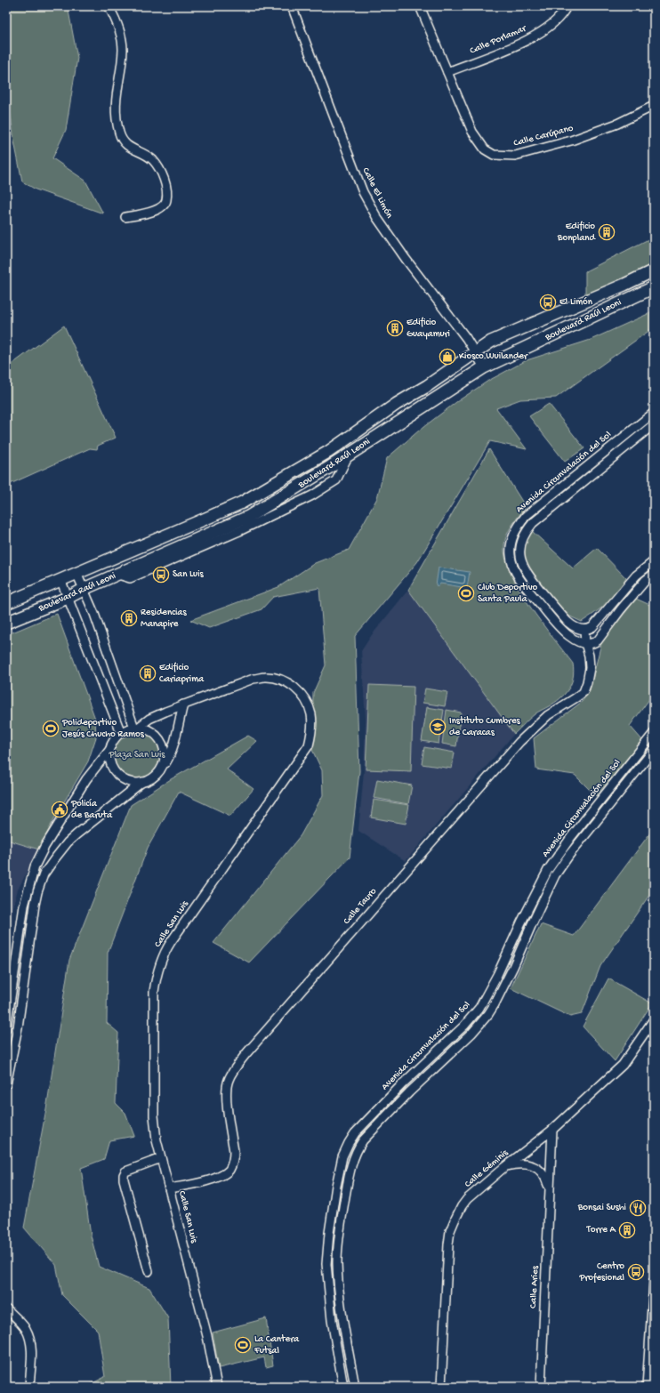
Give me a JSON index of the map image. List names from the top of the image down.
{
  "streets": {
    "main road": ["Boulevard Raúl Leoni"],
    "street": [
      "Calle Porlamar",
      "Calle Carúpano",
      "Calle El Limón",
      "Avenida Circunvalación del Sol",
      "Calle Tauro",
      "Calle San Luis",
      "Calle Géminis",
      "Calle Aries"
    ]
  },
  "crossings": [
    ["Calle Porlamar", "Calle Carúpano"],
    ["Calle El Limón", "Boulevard Raúl Leoni"],
    ["Avenida Circunvalación del Sol", "Calle Tauro"],
    ["Calle Tauro", "Calle San Luis"],
    ["Calle Géminis", "Calle Aries"]
  ],
  "parks": ["Plaza San Luis"],
  "places": {
    "building": [
      "Edificio Bonpland",
      "Edificio Guayamuri",
      "Residencias Manapire",
      "Edificio Cariaprima",
      "Torre A"
    ],
    "bus stop": ["El Limón", "San Luis", "Centro Profesional"],
    "shop": ["Kiosco Wuilander"],
    "sports": ["Club Deportivo Santa Paula", "Polideportivo Jesús Chucho Ramos", "La Cantera Futsal"],
    "school or university": ["Instituto Cumbres de Caracas"],
    "public building": ["Policía de Baruta"],
    "restaurant": ["Bonsai Sushi"]
  }
}
